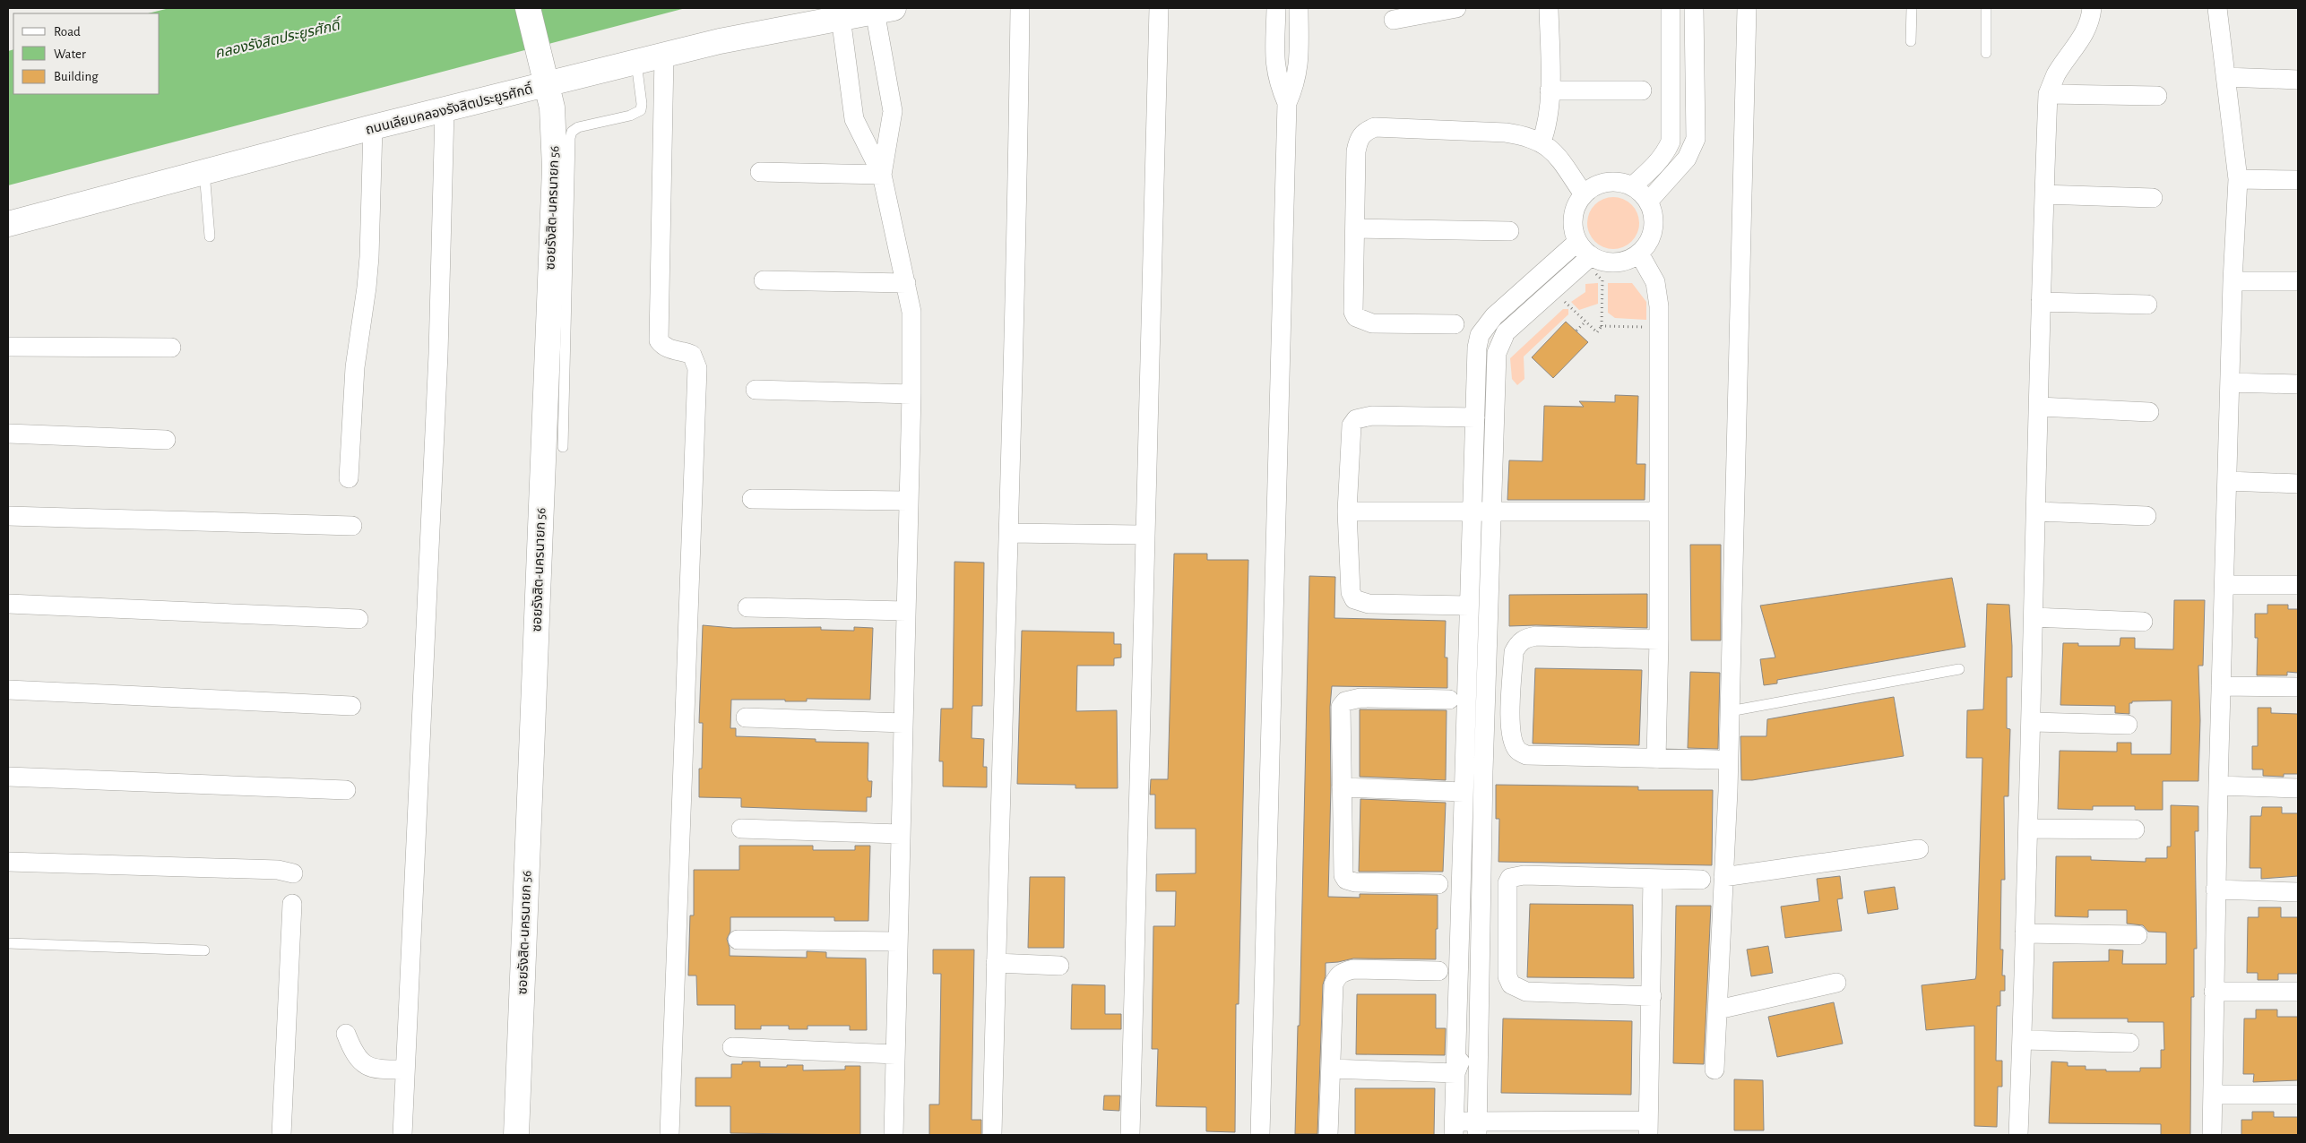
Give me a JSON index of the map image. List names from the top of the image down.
{
  "streets": {
    "street": ["ถนนเลียบคลองรังสิตประยูรศักดิ์", "ซอยรังสิต-นครนายก 56"]
  },
  "crossings": [
    ["ถนนเลียบคลองรังสิตประยูรศักดิ์", "ซอยรังสิต-นครนายก 56"]
  ],
  "water": ["คลองรังสิตประยูรศักดิ์"],
  "legend": ["Road", "Water", "Building"]
}
